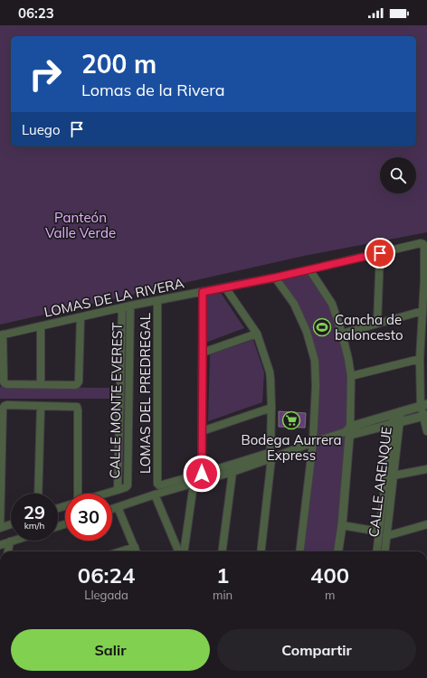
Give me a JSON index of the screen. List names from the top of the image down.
{
  "streets": {
    "street": [
      "LOMAS DE LA RIVERA",
      "LOMAS DEL PREDREGAL",
      "CALLE MONTE EVEREST",
      "CALLE ARENQUE"
    ]
  },
  "crossings": [
    ["LOMAS DE LA RIVERA", "LOMAS DEL PREDREGAL"],
    ["LOMAS DE LA RIVERA", "CALLE MONTE EVEREST"]
  ],
  "parks": ["Panteón Valle Verde"],
  "places": {
    "sports": ["Cancha de baloncesto"],
    "supermarket": ["Bodega Aurrera Express"]
  },
  "page": {
    "status": "06:23",
    "turn": ["200 m", "Lomas de la Rivera"],
    "then": "Luego",
    "speed": "29 km/h",
    "limit": "30",
    "eta": [
      "06:24",
      "Llegada",
      "1",
      "min",
      "400",
      "m"
    ],
    "buttons": ["Salir", "Compartir"]
  }
}
